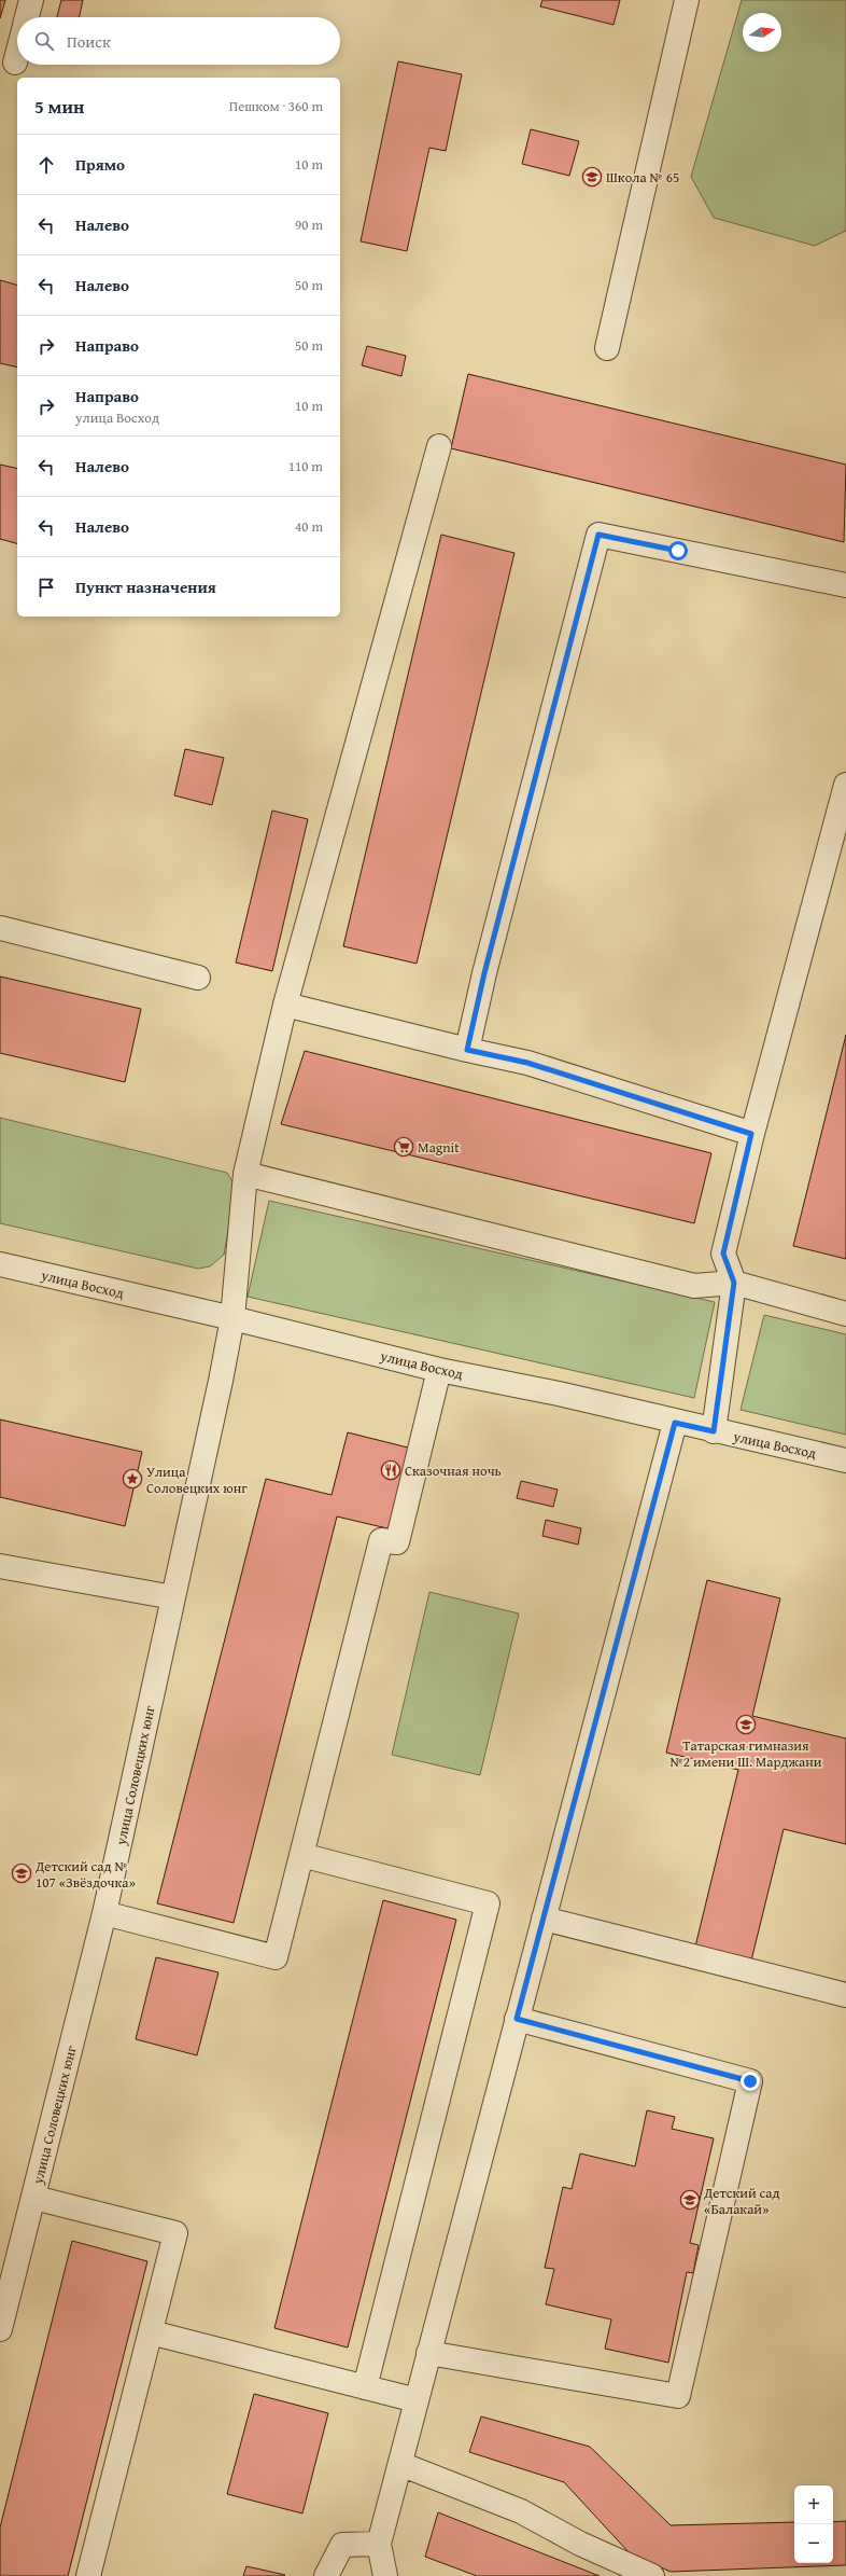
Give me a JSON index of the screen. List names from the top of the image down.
{
  "streets": {
    "street": ["улица Восход", "улица Соловецких юнг"]
  },
  "crossings": [
    ["улица Восход", "улица Соловецких юнг"]
  ],
  "places": {
    "school or university": [
      "Школа № 65",
      "Татарская гимназия №2 имени Ш. Марджани",
      "Детский сад № 107 «Звёздочка»",
      "Детский сад «Балакай»"
    ],
    "supermarket": ["Magnit"],
    "restaurant": ["Сказочная ночь"],
    "place": ["Улица Соловецких юнг"]
  },
  "north": "right",
  "page": {
    "search": "Поиск",
    "heading": ["5 мин", "Пешком · 360 m"],
    "list": [
      ["Прямо", "10 m"],
      ["Налево", "90 m"],
      ["Налево", "50 m"],
      ["Направо", "50 m"],
      ["Направо", "улица Восход", "10 m"],
      ["Налево", "110 m"],
      ["Налево", "40 m"],
      "Пункт назначения"
    ],
    "map_buttons": ["+", "−"]
  }
}
